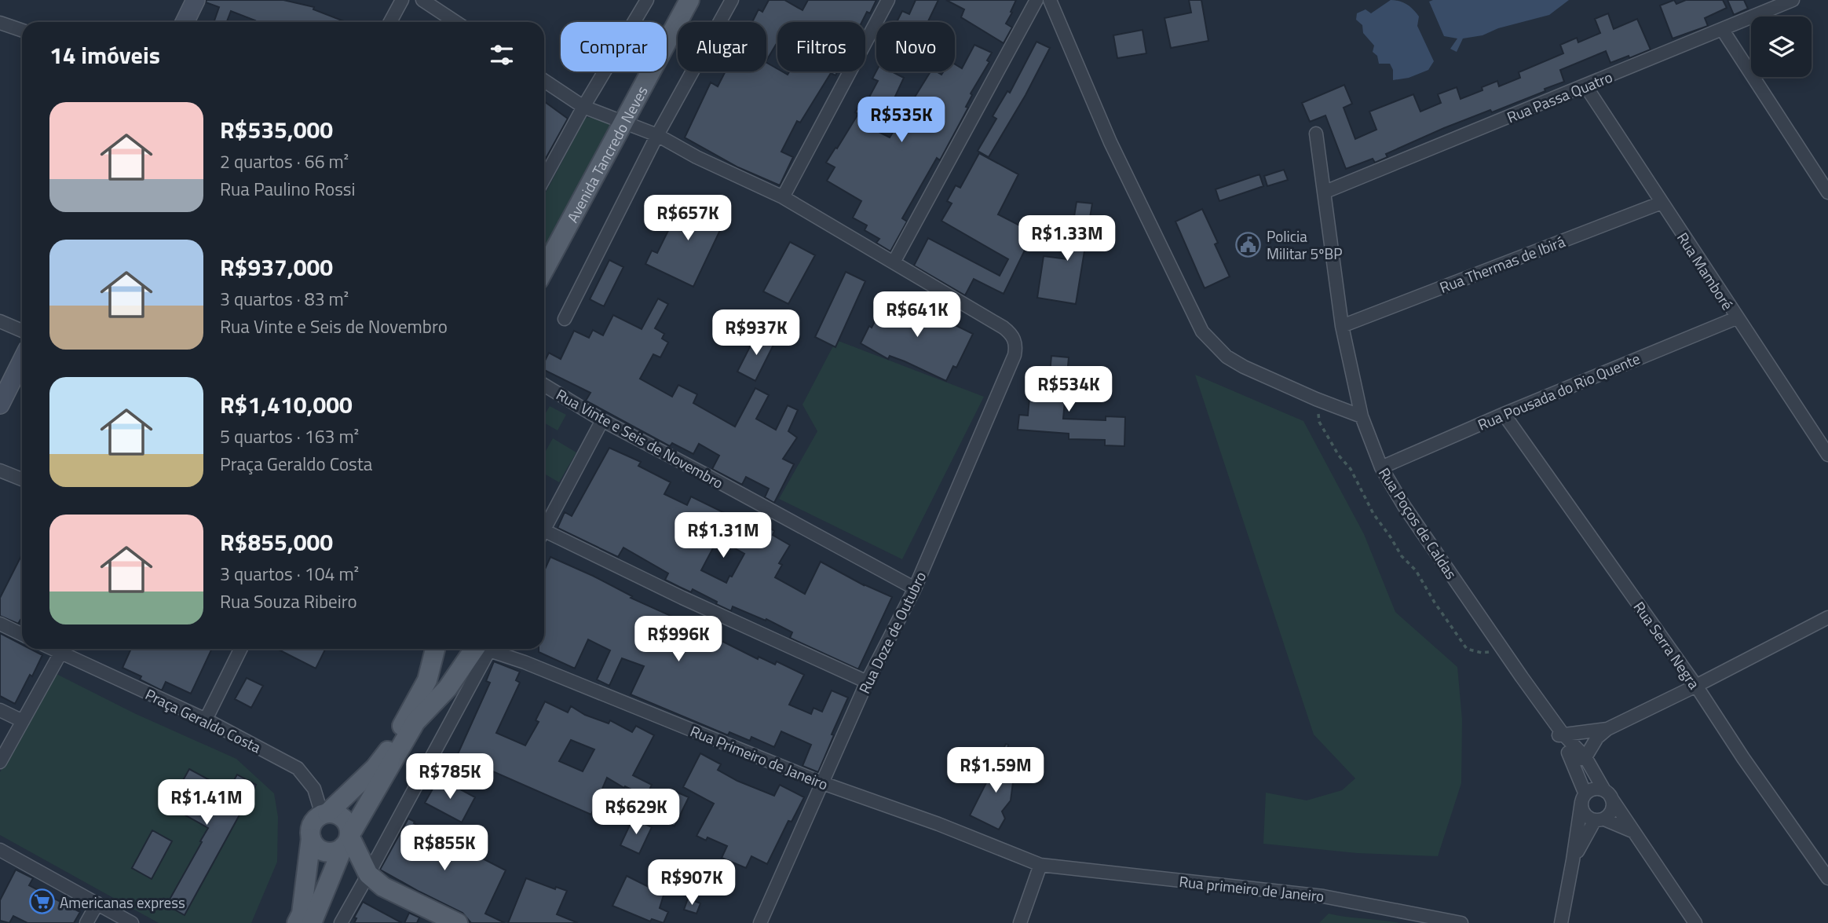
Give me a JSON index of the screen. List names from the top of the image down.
{
  "streets": {
    "main road": ["Avenida Tancredo Neves"],
    "street": [
      "Rua Passa Quatro",
      "Rua Thermas de Ibirá",
      "Rua Mamboré",
      "Rua Pousada do Rio Quente",
      "Rua Vinte e Seis de Novembro",
      "Rua Poços de Caldas",
      "Rua Doze de Outubro",
      "Rua Serra Negra",
      "Praça Geraldo Costa",
      "Rua Primeiro de Janeiro",
      "Rua primeiro de Janeiro"
    ]
  },
  "crossings": [
    ["Rua Passa Quatro", "Rua Mamboré"],
    ["Rua Passa Quatro", "Rua Poços de Caldas"],
    ["Rua Thermas de Ibirá", "Rua Mamboré"],
    ["Rua Thermas de Ibirá", "Rua Poços de Caldas"],
    ["Rua Mamboré", "Rua Pousada do Rio Quente"],
    ["Rua Pousada do Rio Quente", "Rua Poços de Caldas"],
    ["Rua Pousada do Rio Quente", "Rua Serra Negra"],
    ["Rua Vinte e Seis de Novembro", "Rua Doze de Outubro"],
    ["Rua Doze de Outubro", "Rua Primeiro de Janeiro"],
    ["Rua Primeiro de Janeiro", "Rua primeiro de Janeiro"]
  ],
  "places": {
    "public building": ["Policia Militar 5ºBP"],
    "supermarket": ["Americanas express"]
  },
  "page": {
    "chip": [
      "Comprar",
      "Alugar",
      "Filtros",
      "Novo"
    ],
    "heading": "14 imóveis",
    "list": [
      {
        "name": "R$535,000",
        "note": "2 quartos · 66 m² · Rua Paulino Rossi"
      },
      {
        "name": "R$937,000",
        "note": "3 quartos · 83 m² · Rua Vinte e Seis de Novembro"
      },
      {
        "name": "R$1,410,000",
        "note": "5 quartos · 163 m² · Praça Geraldo Costa"
      },
      {
        "name": "R$855,000",
        "note": "3 quartos · 104 m² · Rua Souza Ribeiro"
      }
    ],
    "price": [
      "R$535K",
      "R$657K",
      "R$1.33M",
      "R$641K",
      "R$937K",
      "R$534K",
      "R$1.31M",
      "R$996K",
      "R$1.59M",
      "R$785K",
      "R$1.41M",
      "R$629K",
      "R$855K",
      "R$907K"
    ]
  }
}
